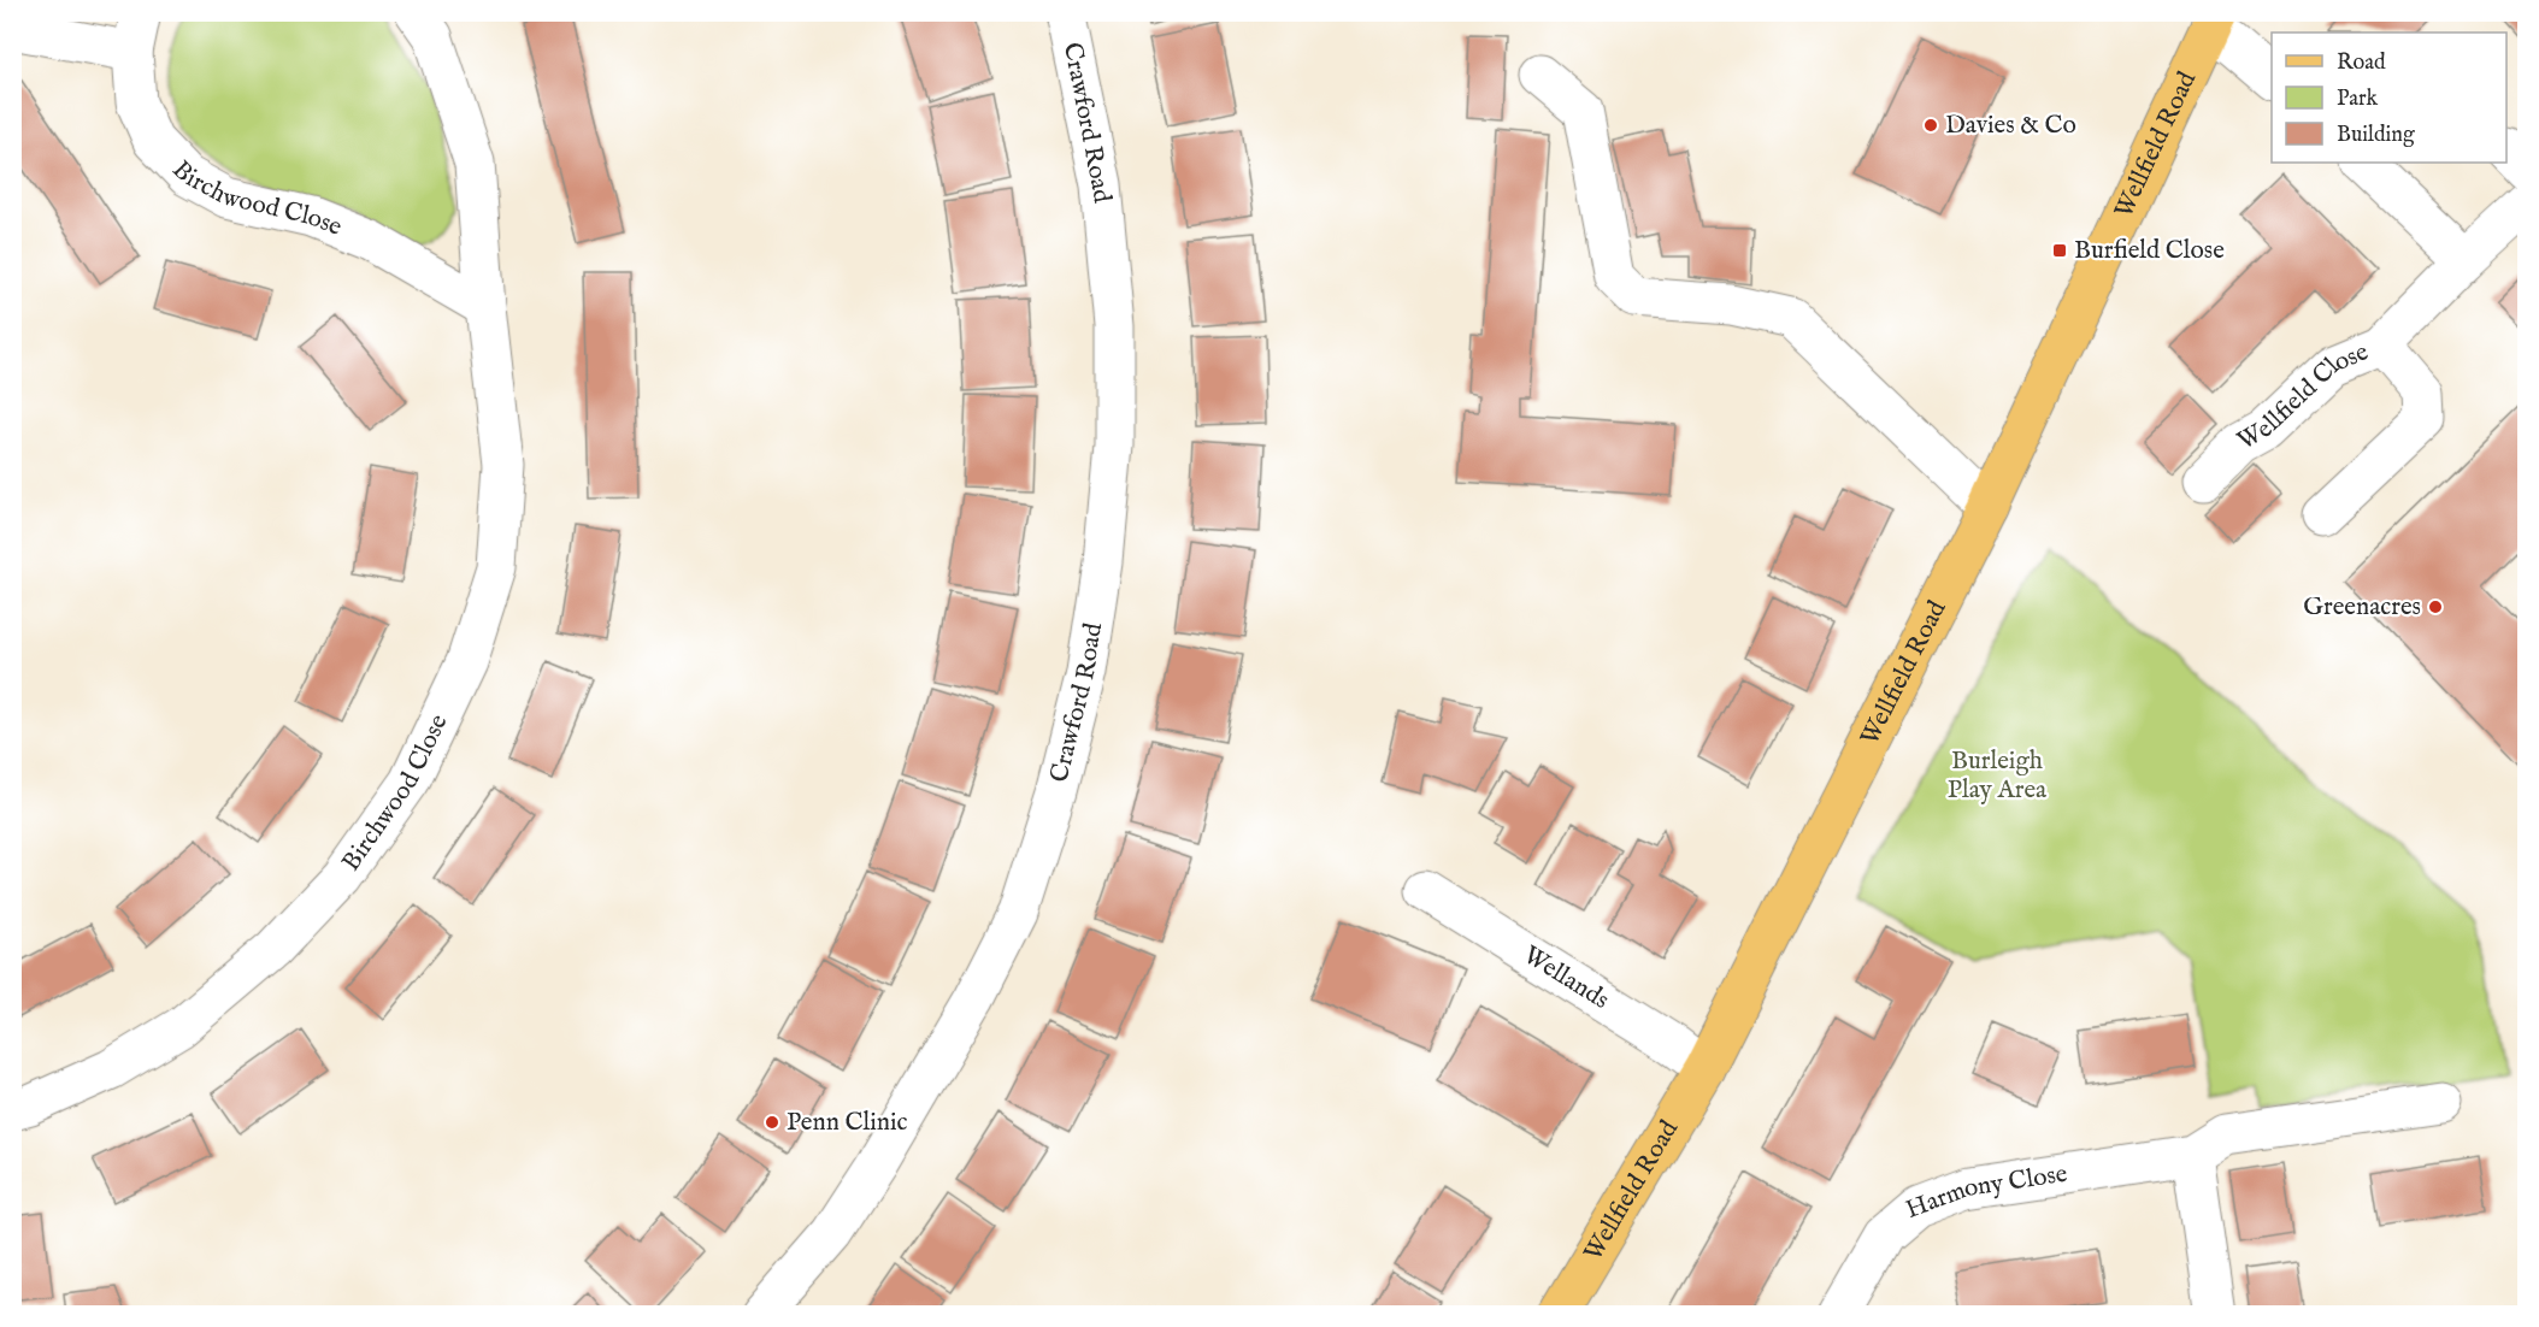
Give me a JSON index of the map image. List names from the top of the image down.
{
  "streets": {
    "main road": ["Wellfield Road"],
    "street": [
      "Crawford Road",
      "Birchwood Close",
      "Wellfield Close",
      "Wellands",
      "Harmony Close"
    ]
  },
  "crossings": [
    ["Wellfield Road", "Wellands"]
  ],
  "parks": ["Burleigh Play Area"],
  "places": {
    "other": ["Davies & Co", "Greenacres", "Penn Clinic"],
    "transit": ["Burfield Close"]
  },
  "legend": ["Road", "Park", "Building"]
}
